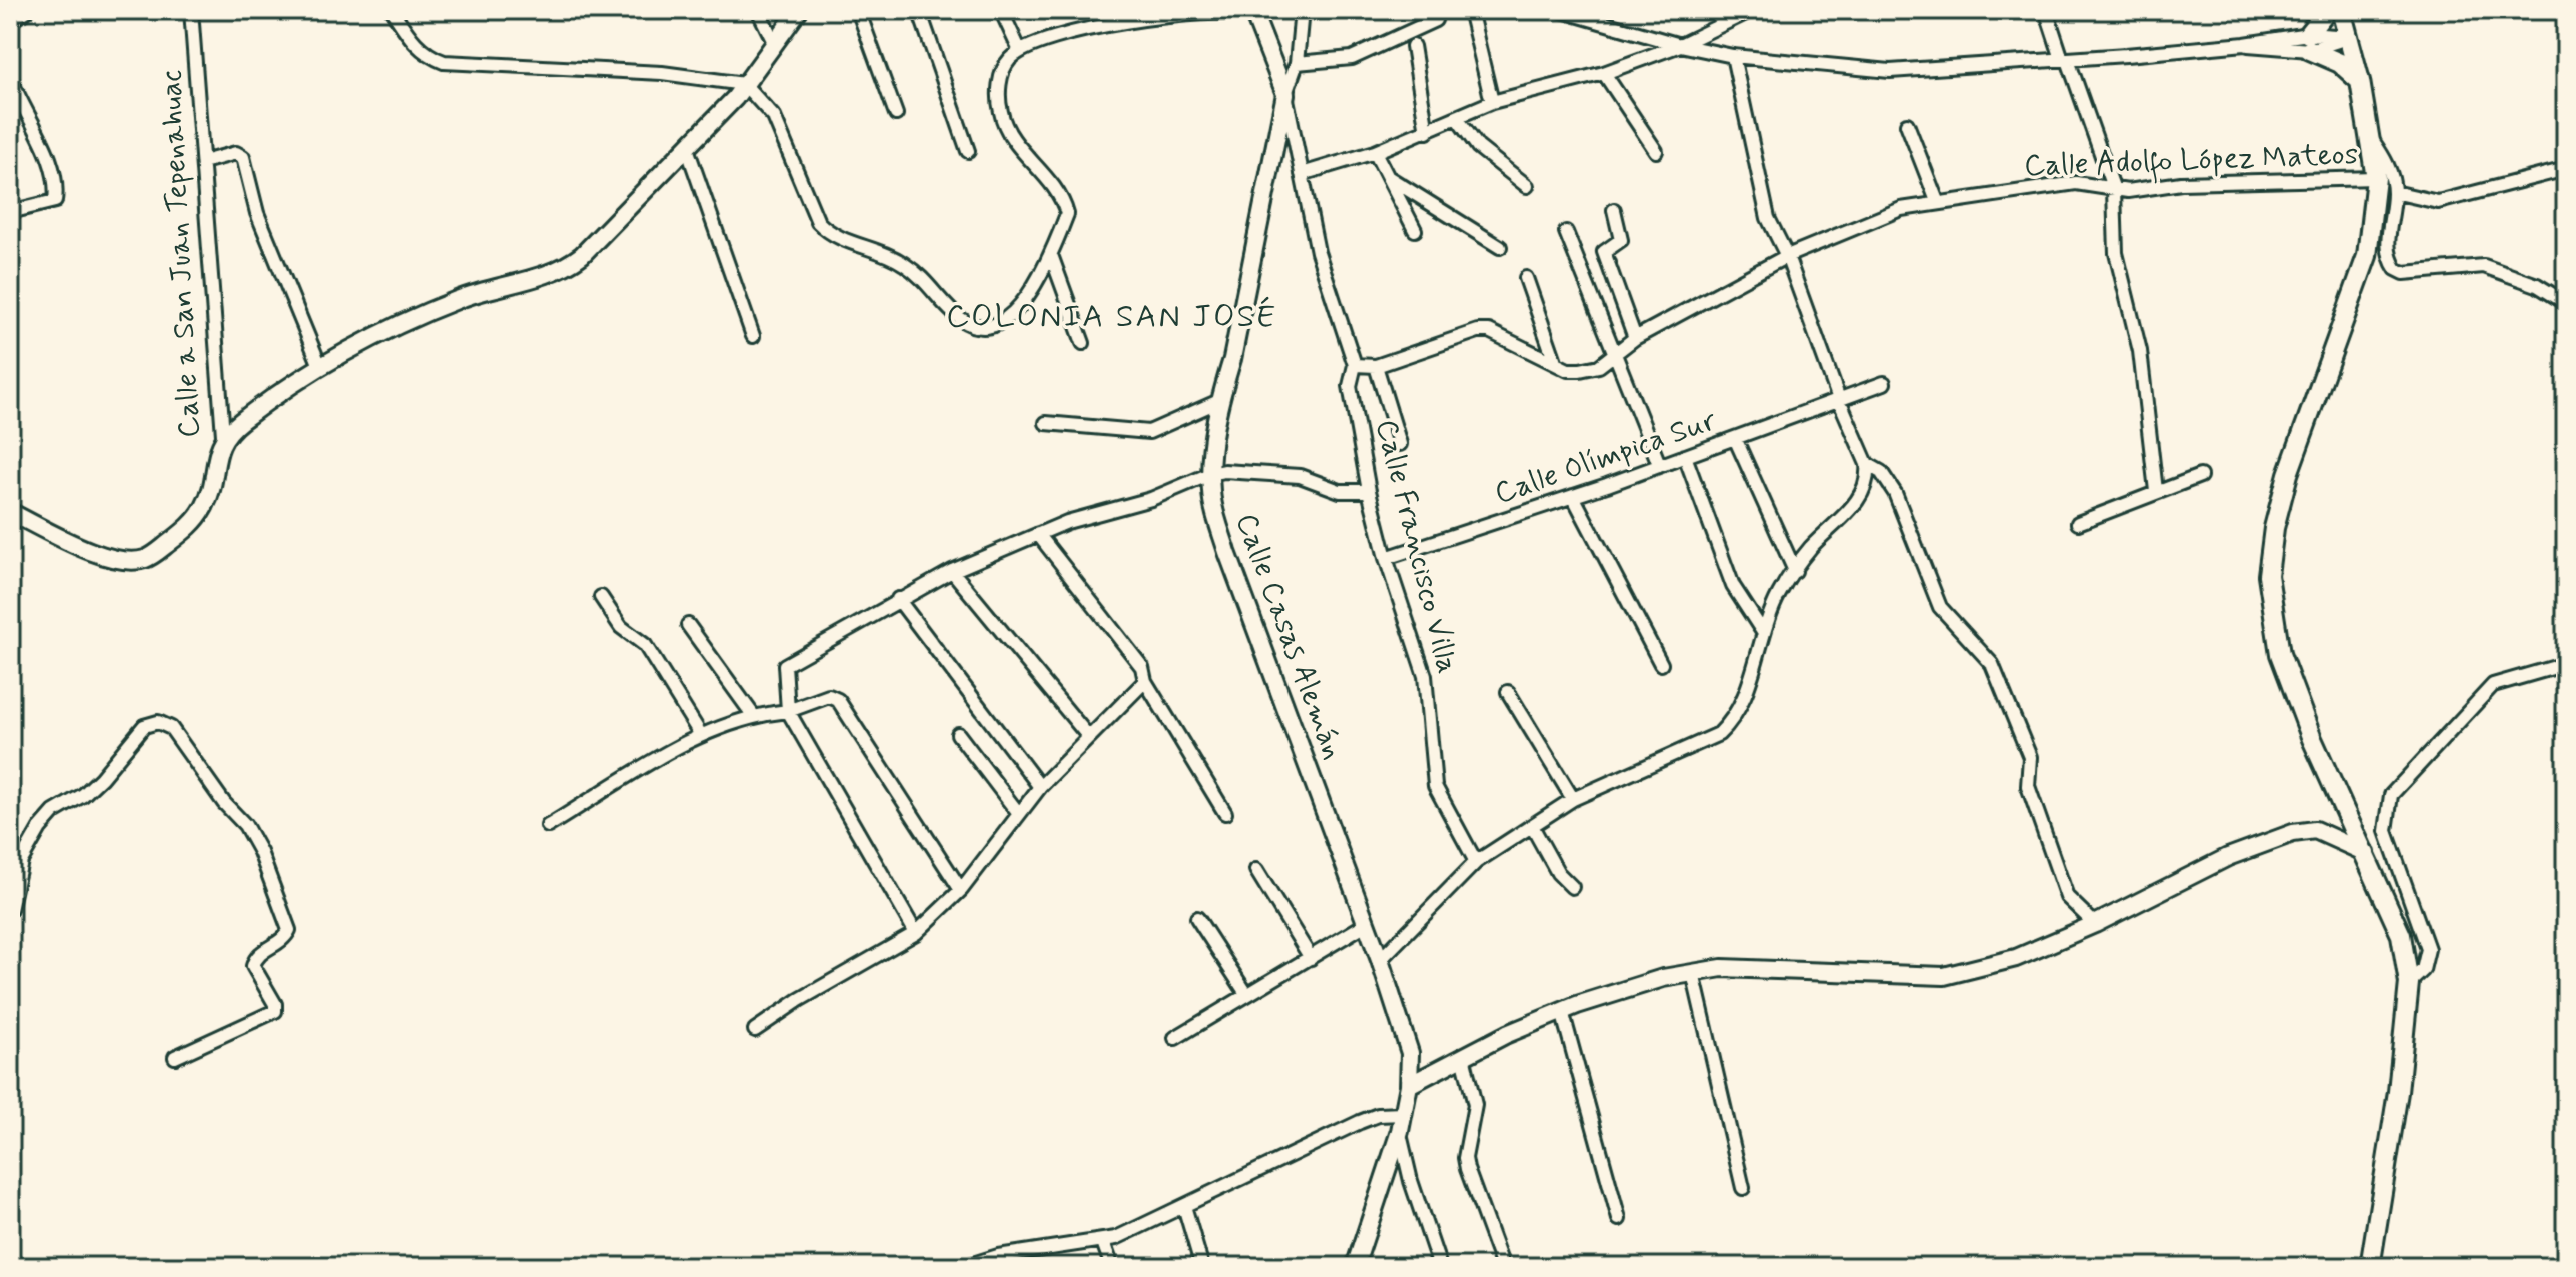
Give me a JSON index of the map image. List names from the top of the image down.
{
  "streets": {
    "street": [
      "Calle Adolfo López Mateos",
      "Calle a San Juan Tepenahuac",
      "Calle Olímpica Sur",
      "Calle Francisco Villa",
      "Calle Casas Alemán"
    ]
  },
  "crossings": [
    ["Calle Adolfo López Mateos", "Calle Francisco Villa"],
    ["Calle Olímpica Sur", "Calle Francisco Villa"],
    ["Calle Francisco Villa", "Calle Casas Alemán"]
  ],
  "districts": ["COLONIA SAN JOSÉ"]
}
